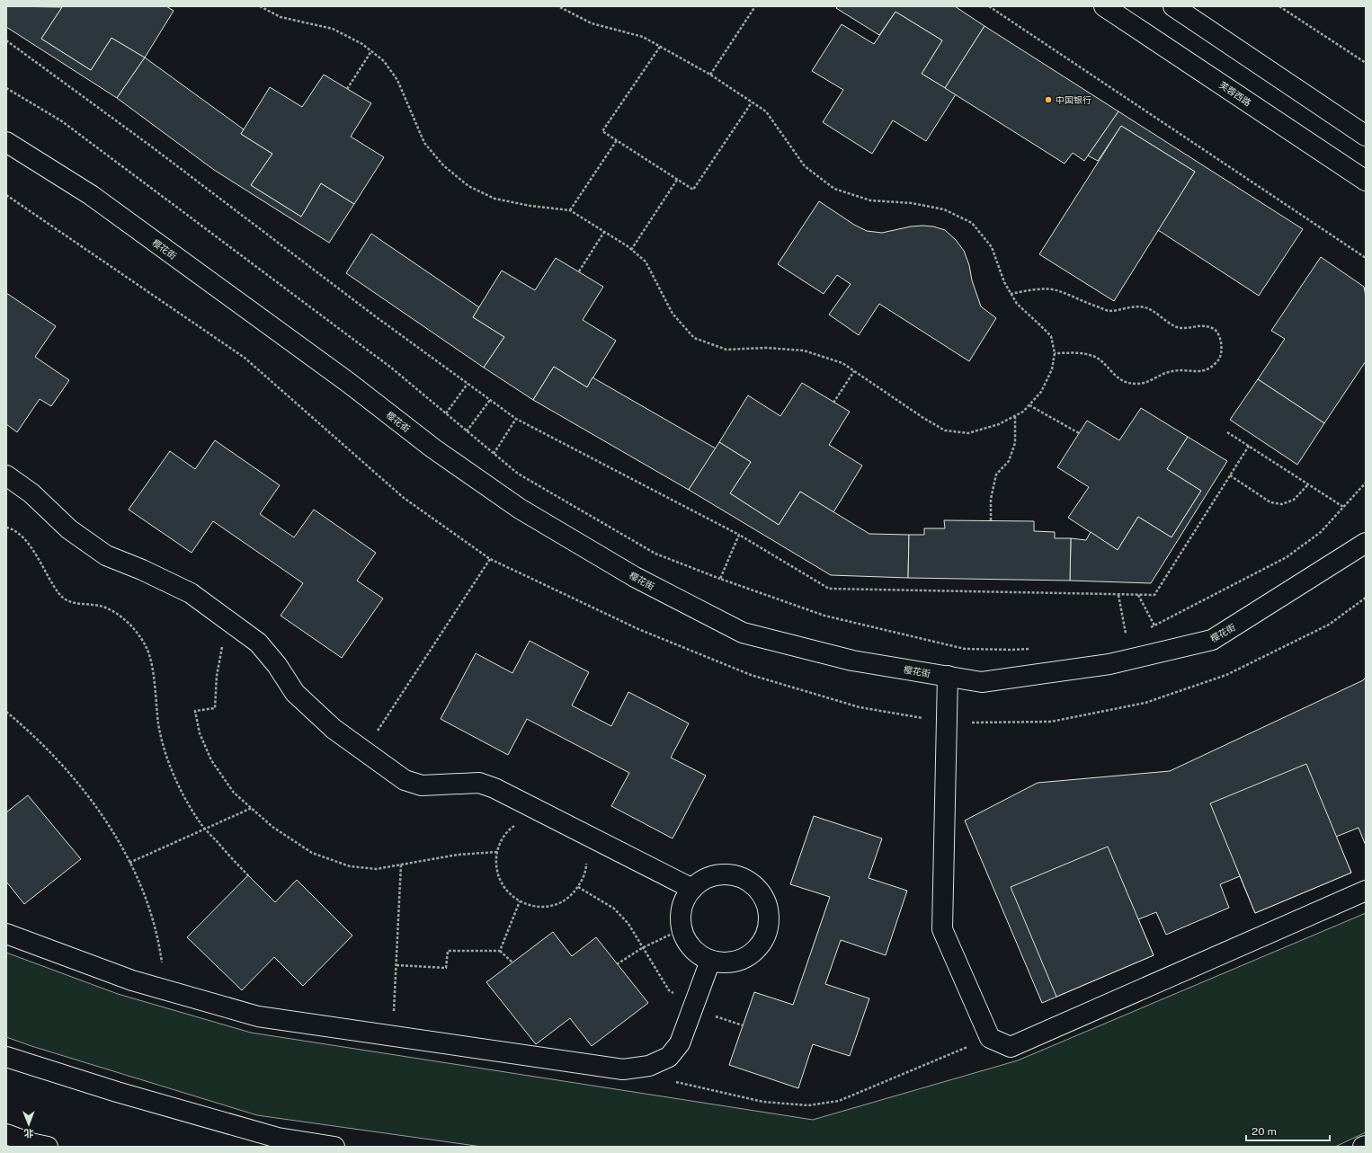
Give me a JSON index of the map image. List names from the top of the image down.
{
  "streets": {
    "main road": ["芙蓉西路", "樱花街"]
  },
  "places": ["中国银行"],
  "scale_bar": "20 m",
  "north": "bottom"
}
